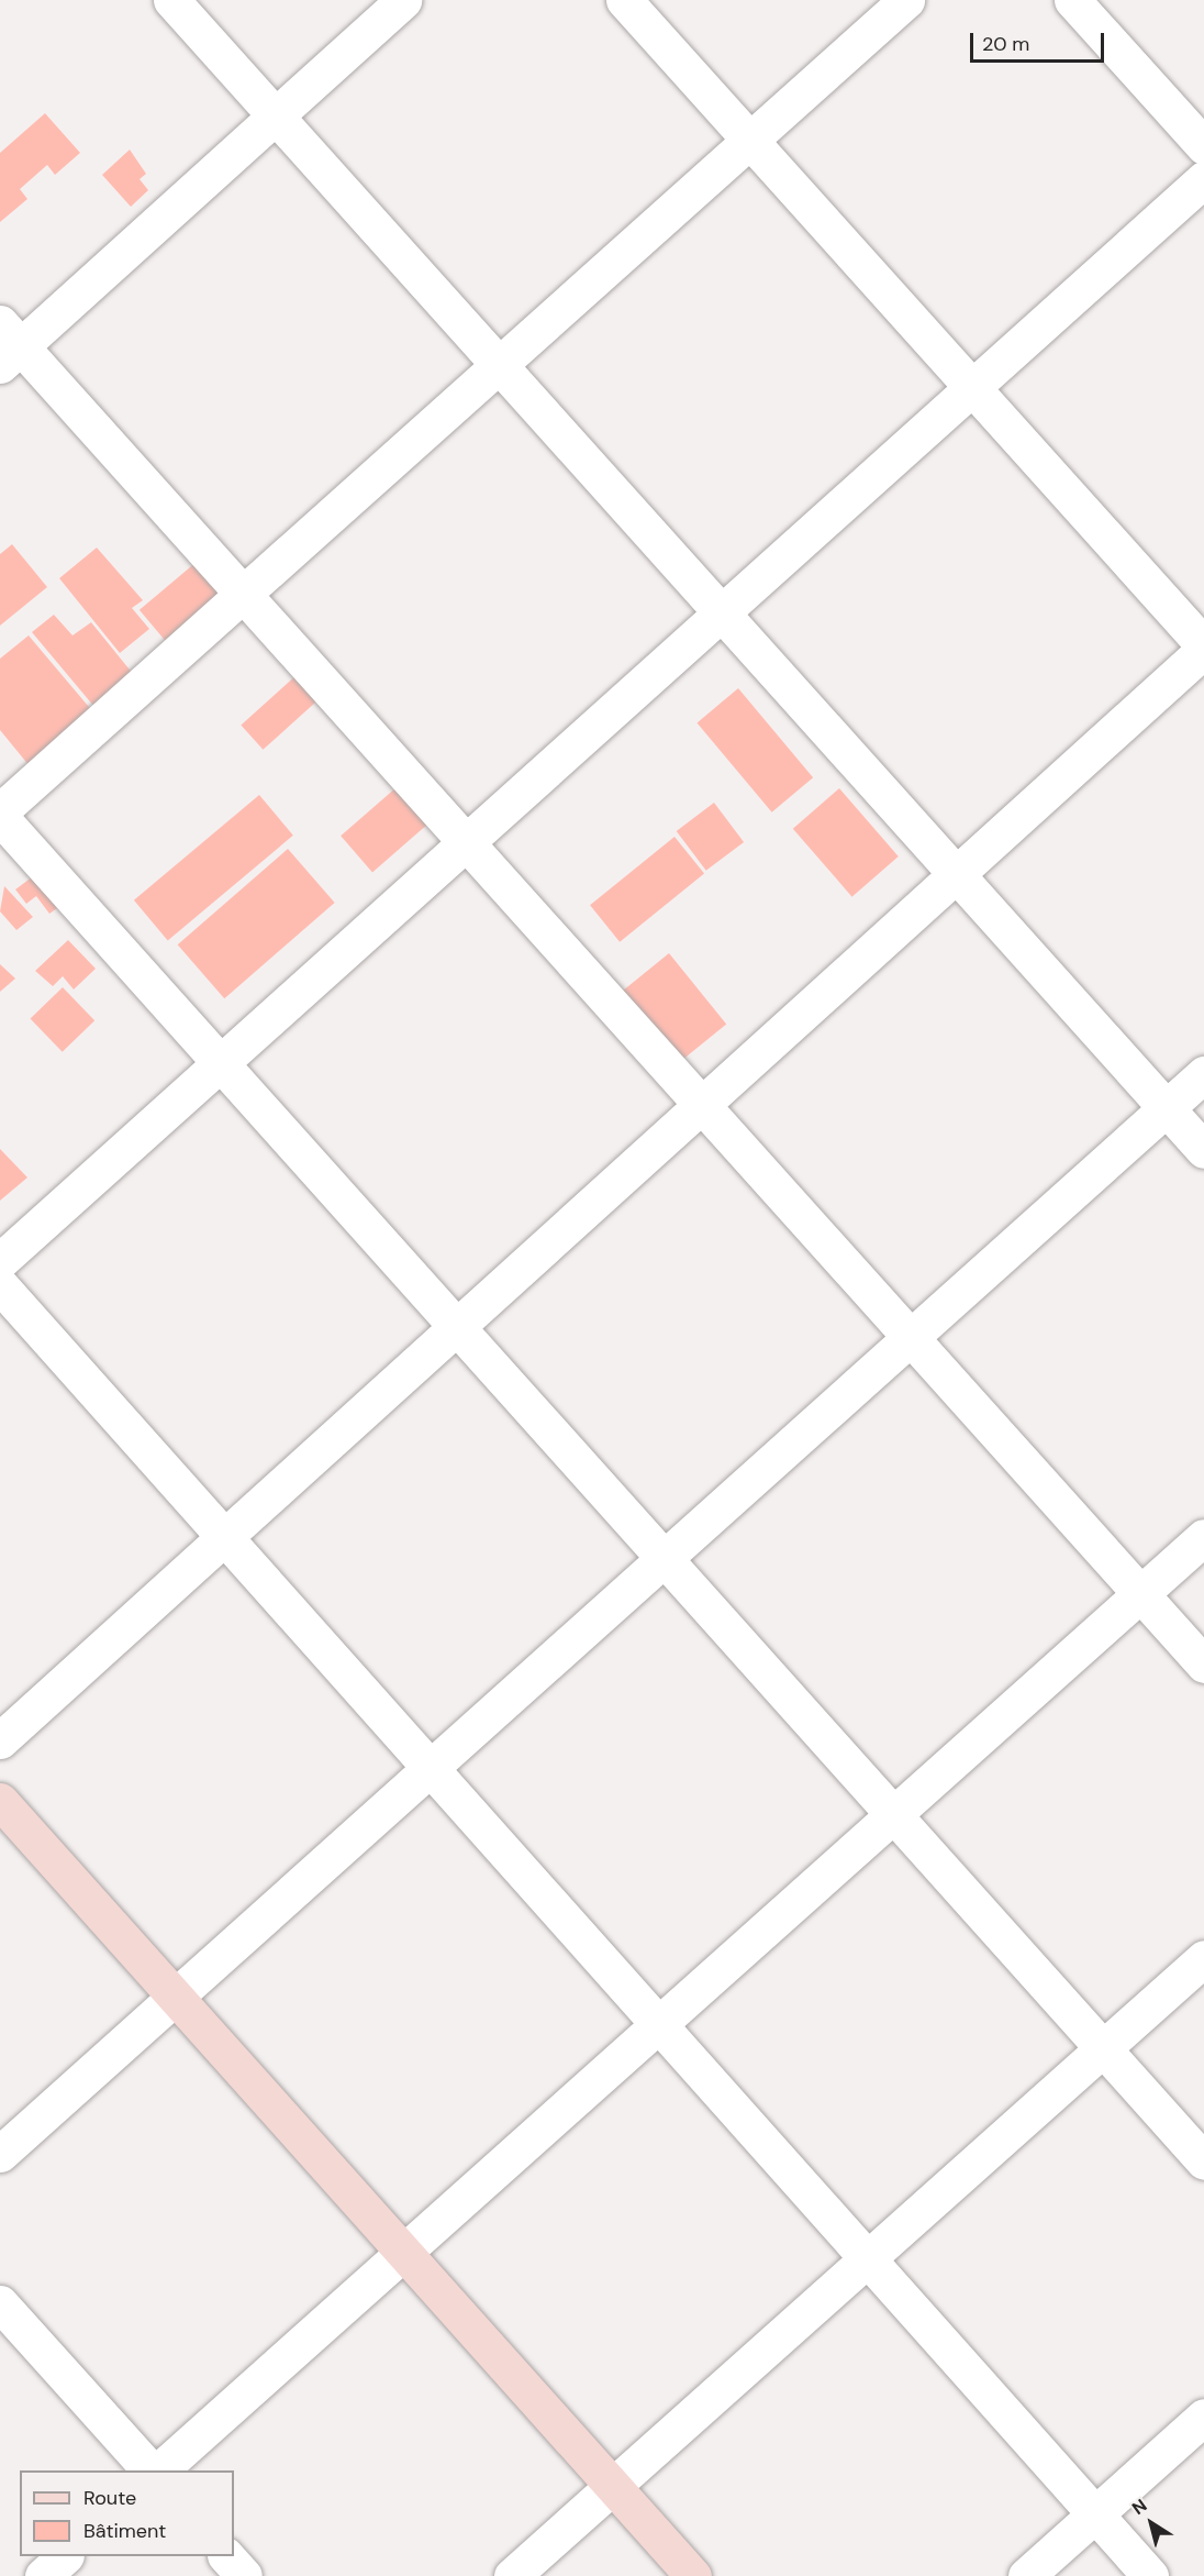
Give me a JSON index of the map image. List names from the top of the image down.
{
  "legend": ["Route", "Bâtiment"],
  "scale_bar": "20 m",
  "north": "top left"
}
